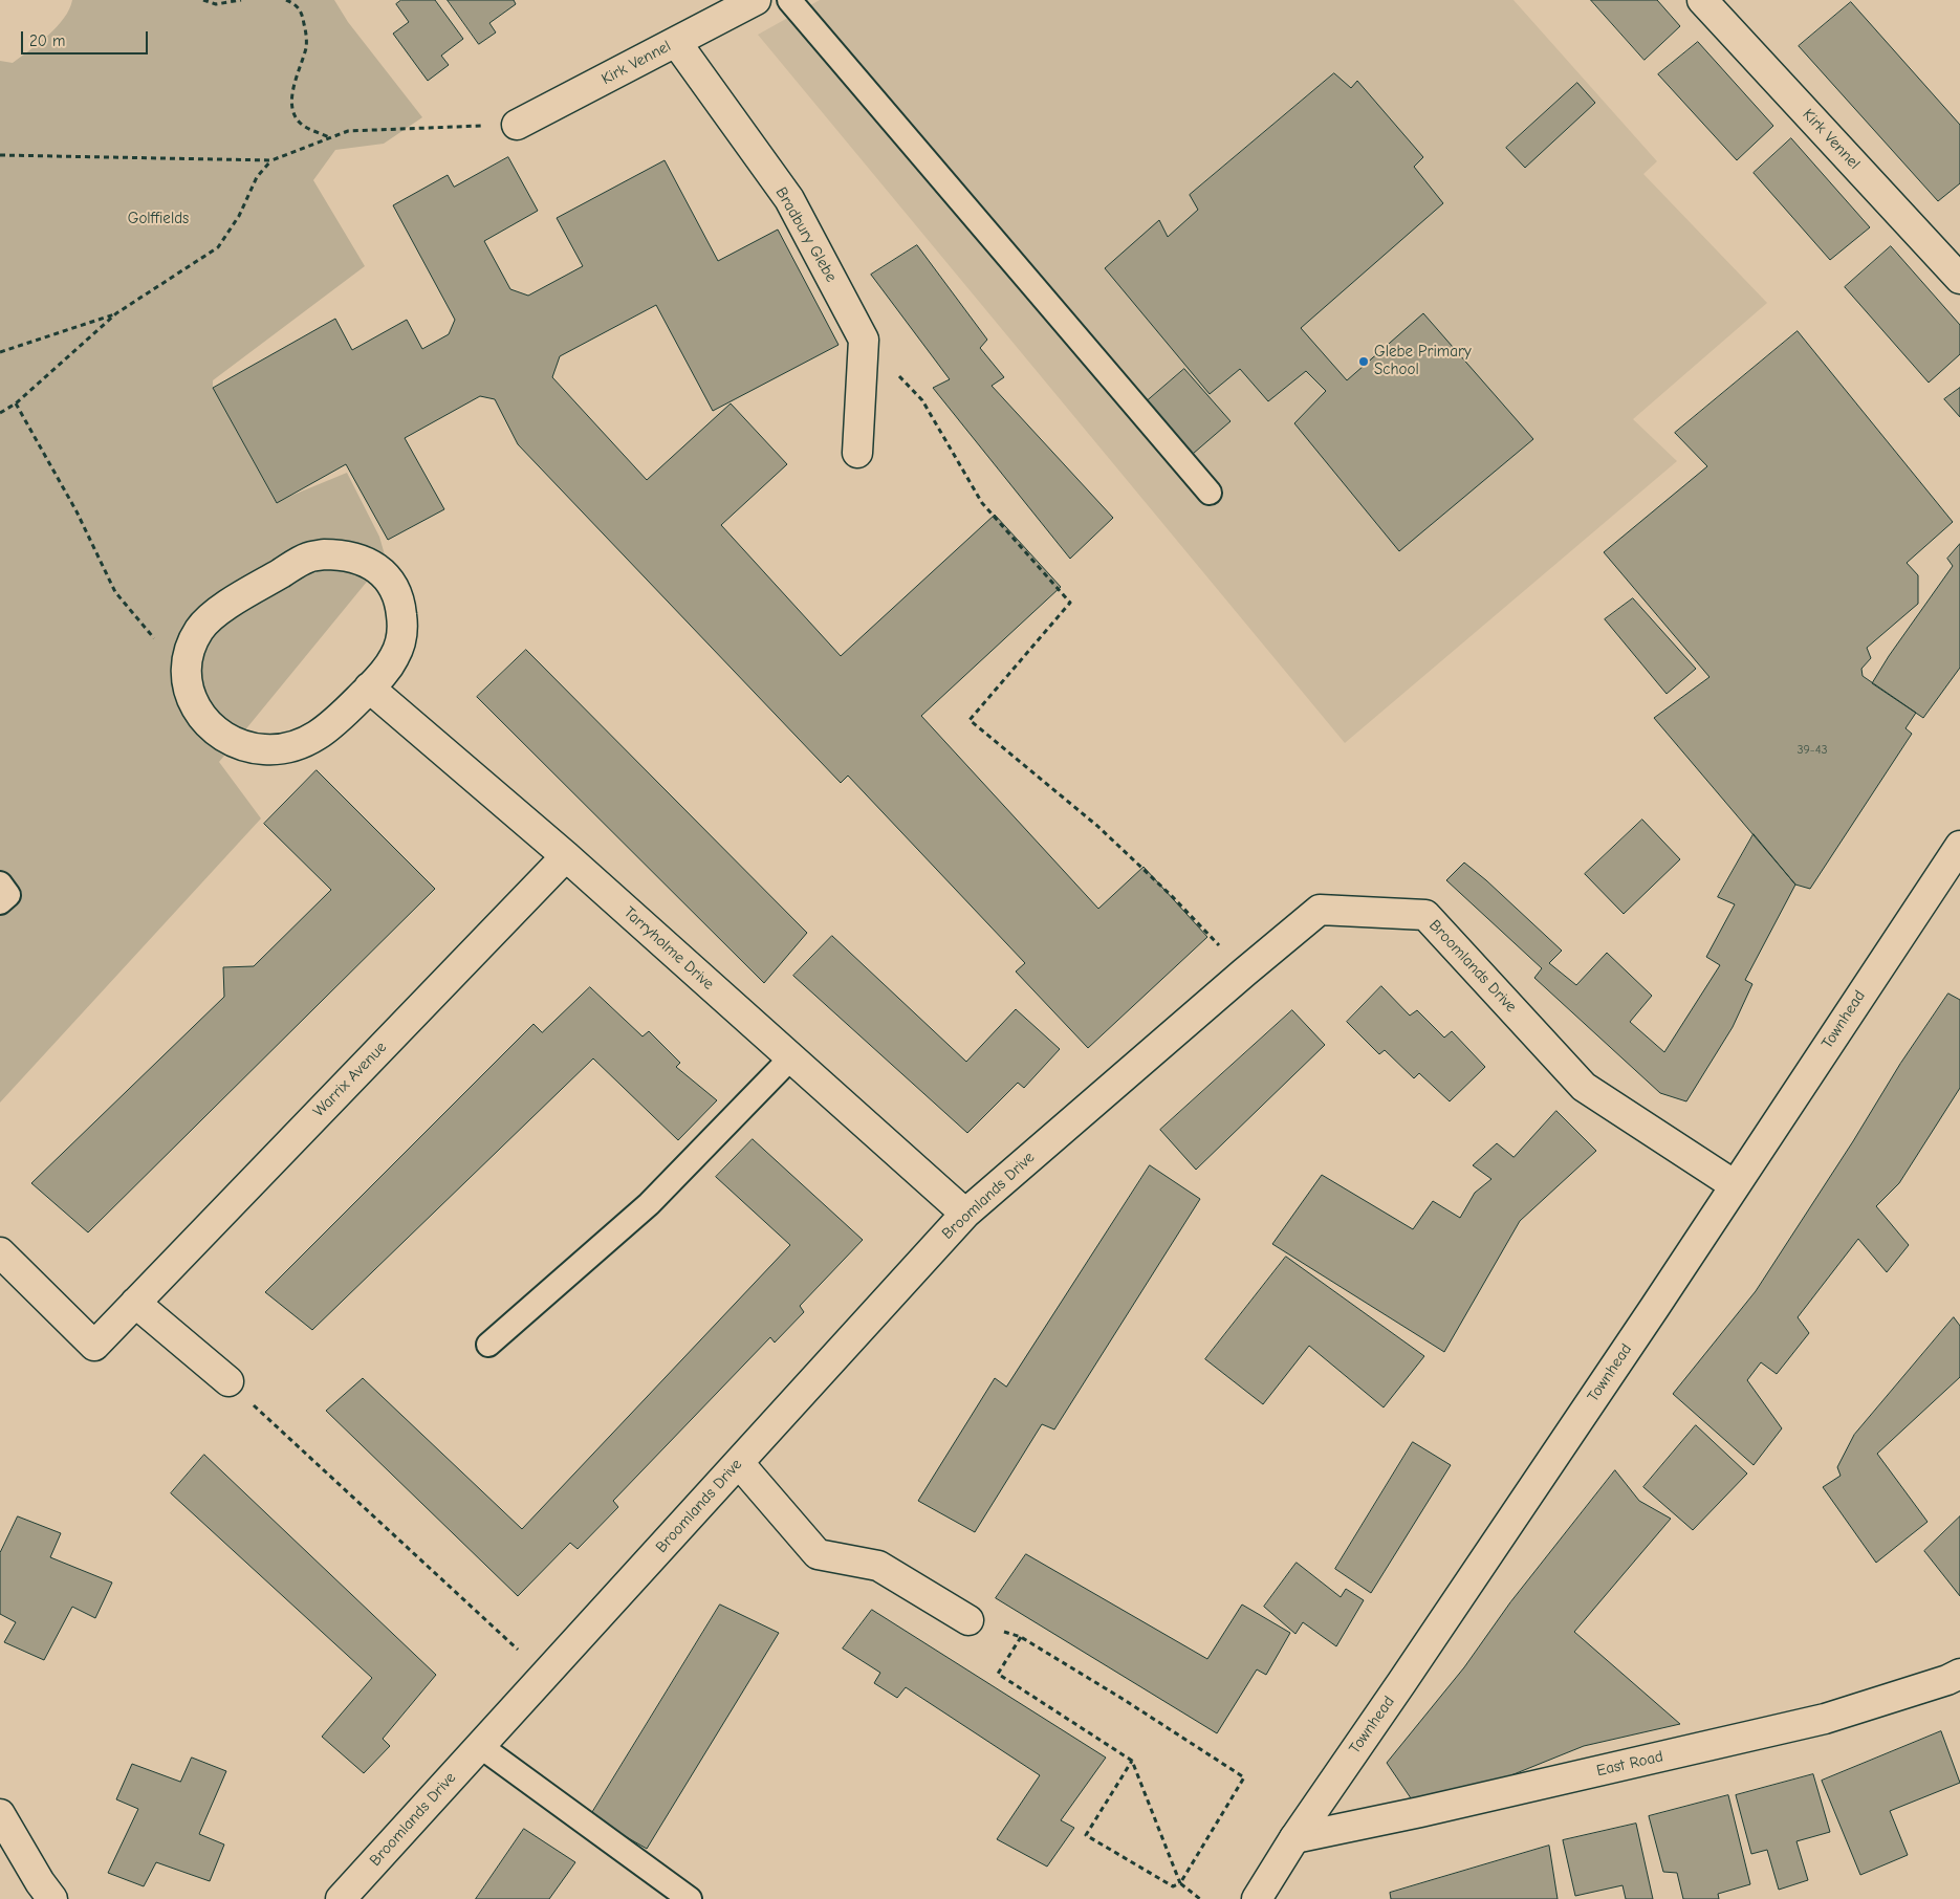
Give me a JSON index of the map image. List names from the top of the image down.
{
  "streets": {
    "street": [
      "Kirk Vennel",
      "Bradbury Glebe",
      "Tarryholme Drive",
      "Broomlands Drive",
      "Townhead",
      "Warrix Avenue",
      "East Road"
    ]
  },
  "crossings": [
    ["Kirk Vennel", "Bradbury Glebe"],
    ["Tarryholme Drive", "Broomlands Drive"],
    ["Tarryholme Drive", "Warrix Avenue"],
    ["Broomlands Drive", "Townhead"],
    ["Townhead", "East Road"]
  ],
  "parks": ["Golffields"],
  "places": ["Glebe Primary School"],
  "house_numbers": ["39-43"],
  "scale_bar": "20 m"
}
